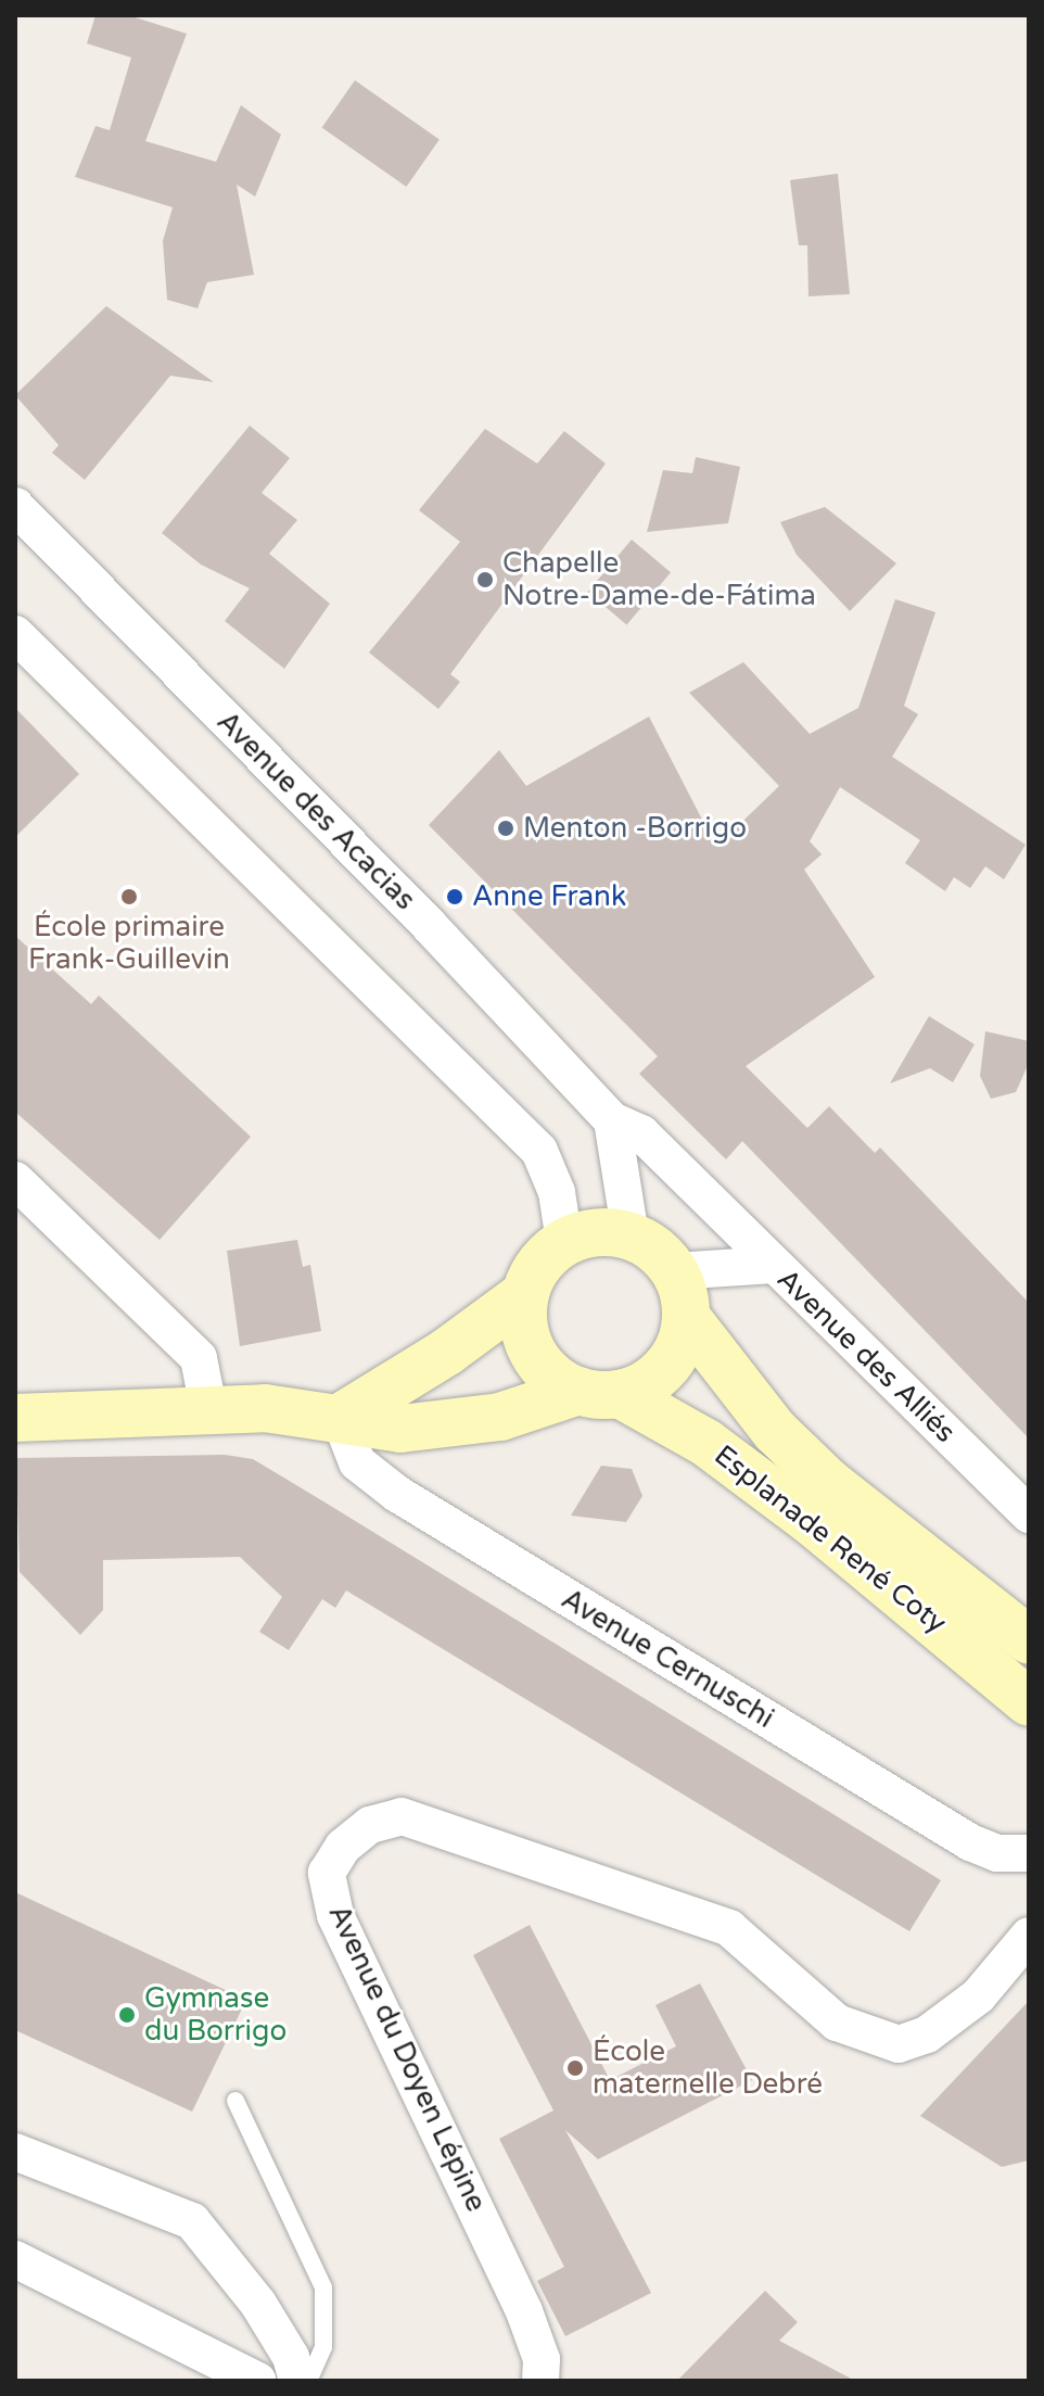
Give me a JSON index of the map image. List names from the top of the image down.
{
  "streets": {
    "street": [
      "Avenue des Acacias",
      "Avenue des Alliés",
      "Esplanade René Coty",
      "Avenue Cernuschi",
      "Avenue du Doyen Lépine"
    ]
  },
  "crossings": [
    ["Avenue des Acacias", "Avenue des Alliés"],
    ["Avenue des Alliés", "Esplanade René Coty"]
  ],
  "places": [
    "Chapelle Notre-Dame-de-Fátima",
    "Menton -Borrigo",
    "École primaire Frank-Guillevin",
    "Anne Frank",
    "Gymnase du Borrigo",
    "École maternelle Debré"
  ]
}
